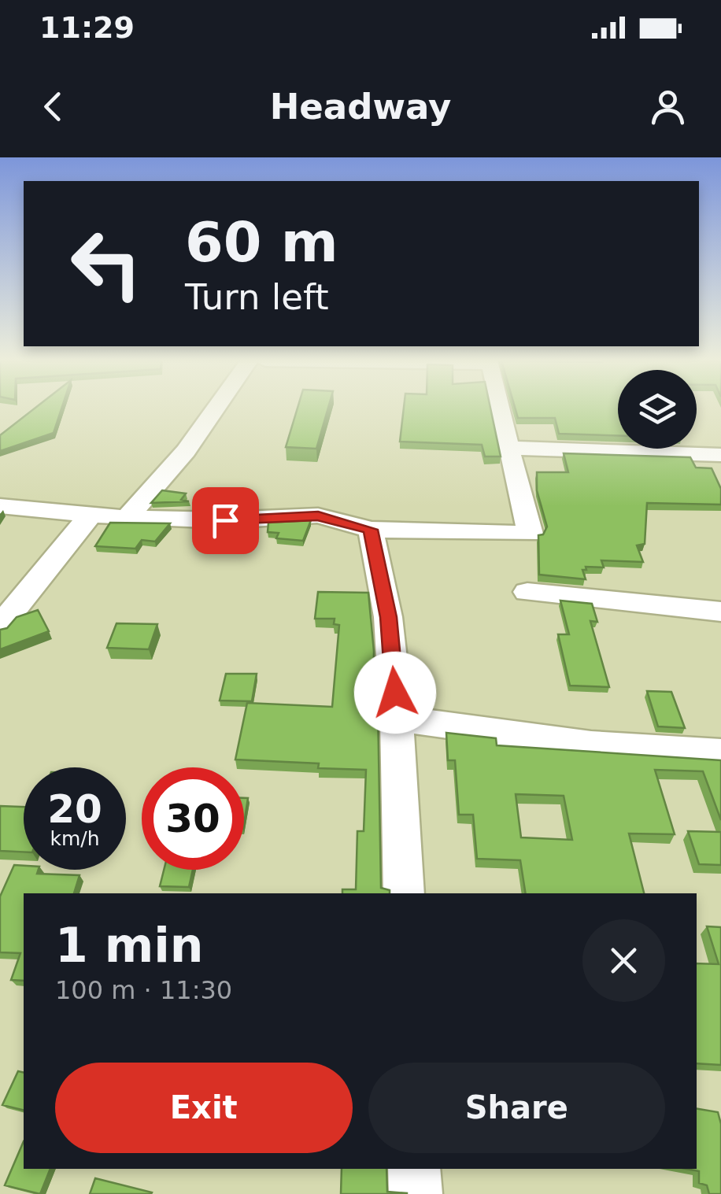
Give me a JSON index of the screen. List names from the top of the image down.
{
  "page": {
    "status": "11:29",
    "header": "Headway",
    "turn": ["60 m", "Turn left"],
    "speed": "20 km/h",
    "limit": "30",
    "heading": ["1 min", "100 m · 11:30"],
    "buttons": ["Exit", "Share"]
  }
}
